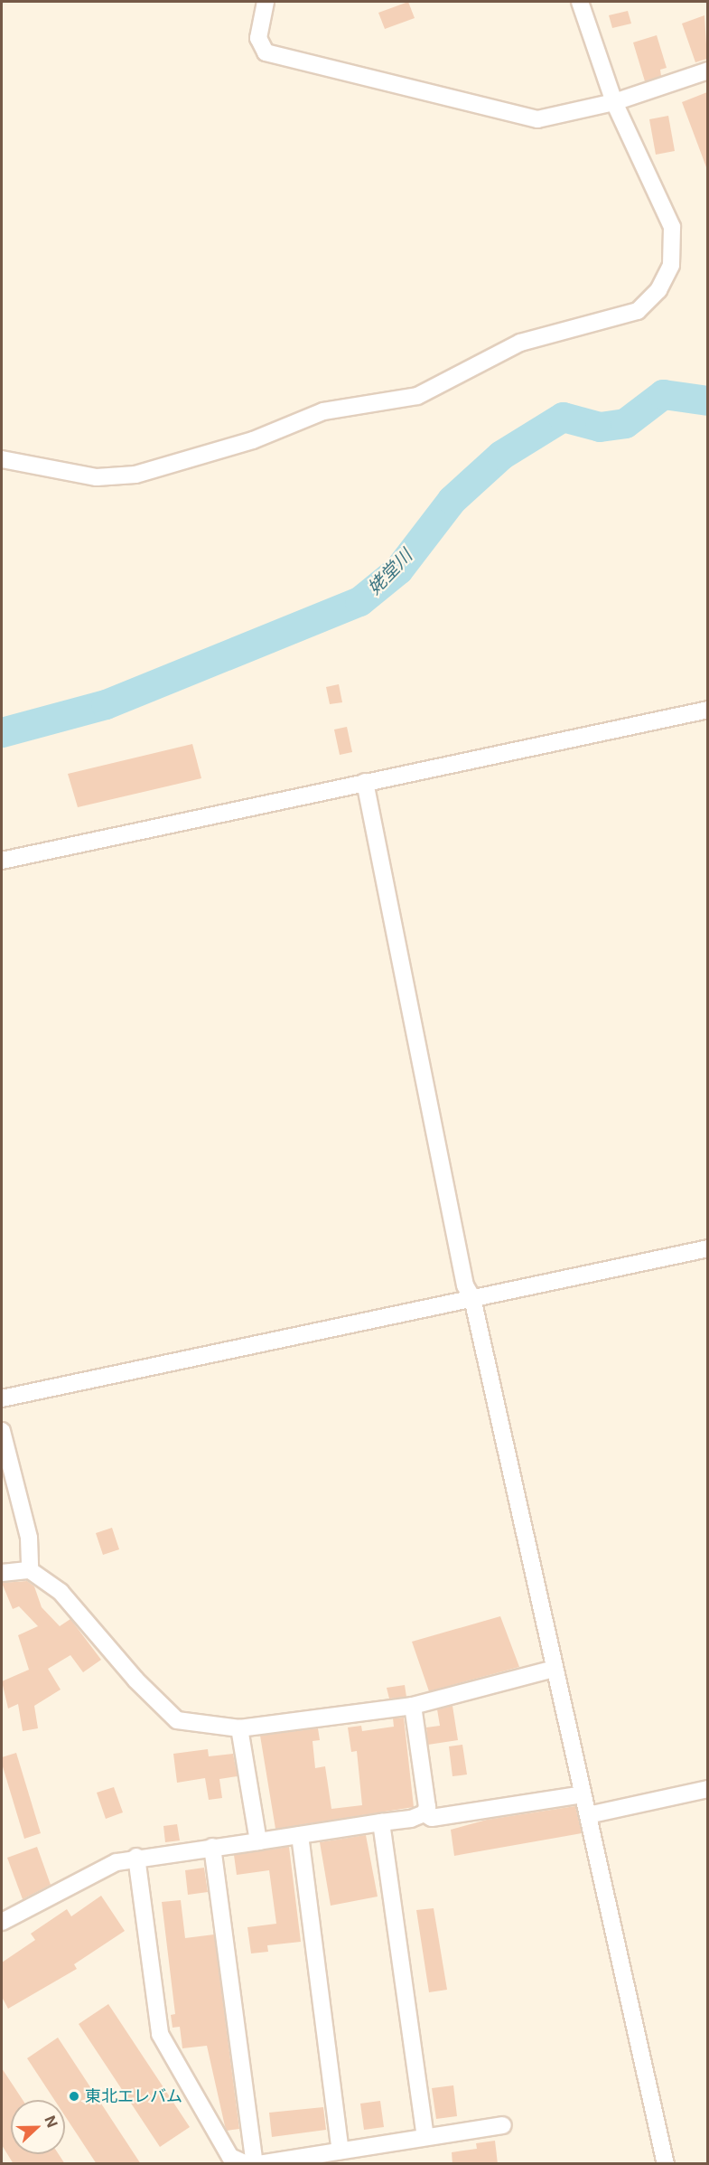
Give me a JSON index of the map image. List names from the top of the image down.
{
  "water": ["姥堂川"],
  "places": ["東北エレバム"],
  "north": "right"
}
